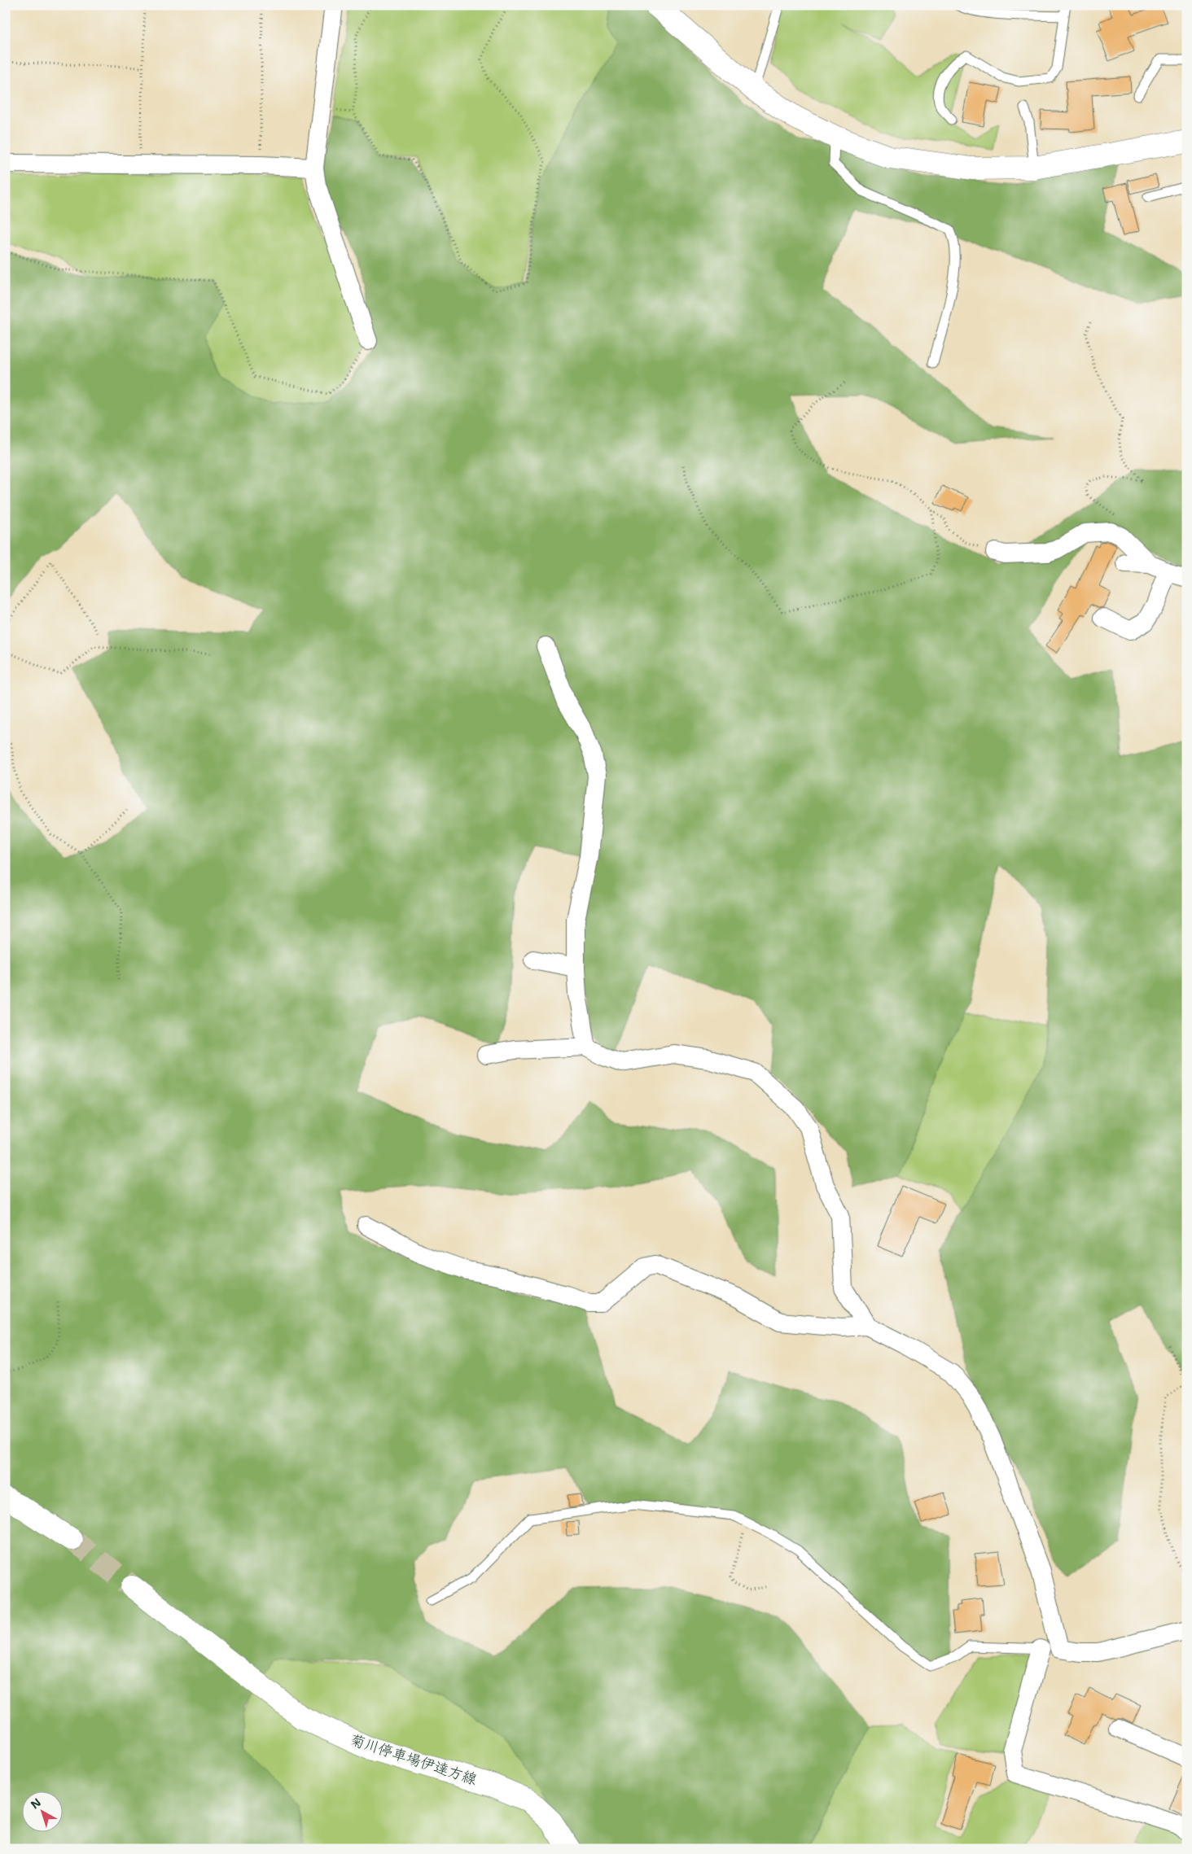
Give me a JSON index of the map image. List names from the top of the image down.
{
  "streets": {
    "main road": ["菊川停車場伊達方線"]
  },
  "north": "top left"
}
